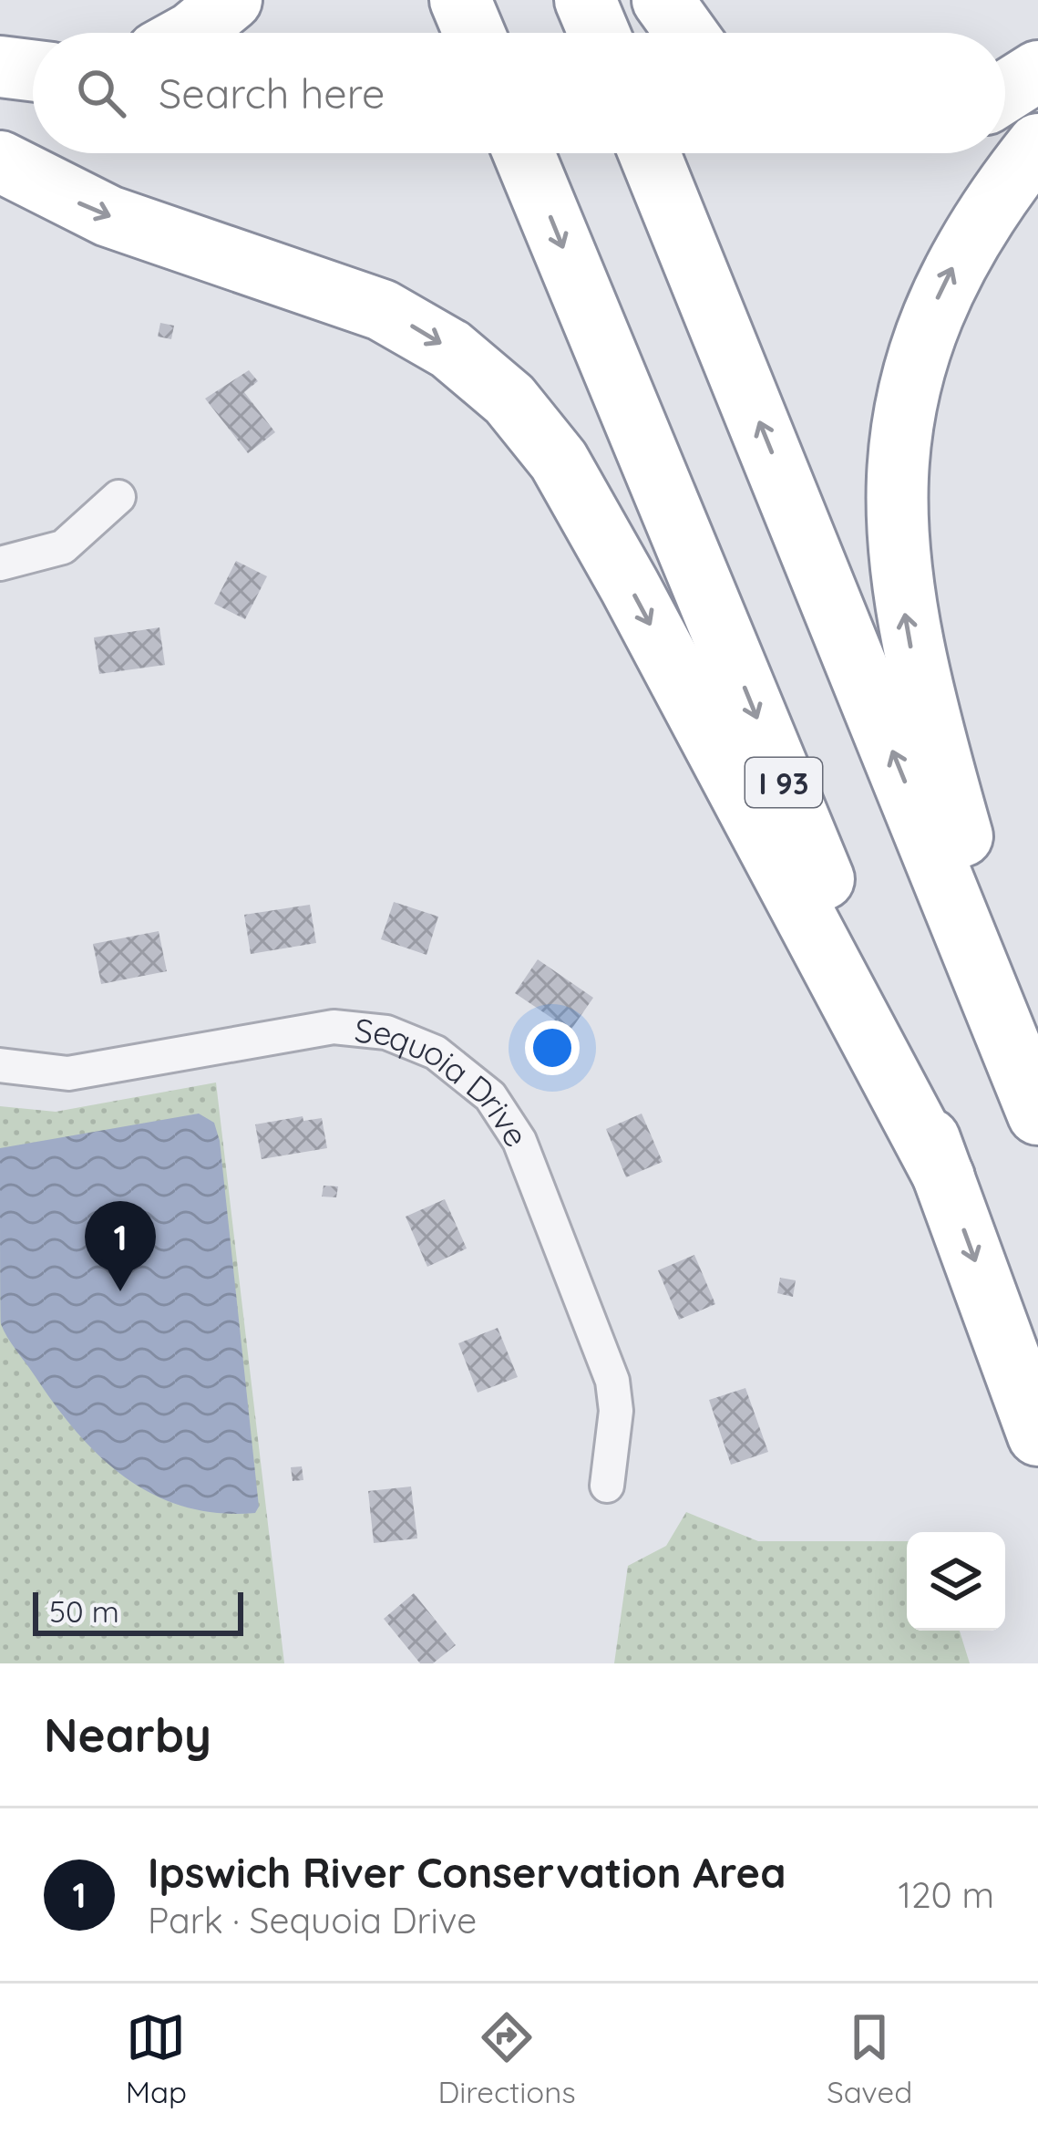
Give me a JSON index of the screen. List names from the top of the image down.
{
  "streets": {
    "highway": ["I 93"],
    "street": ["Sequoia Drive"]
  },
  "scale_bar": "50 m",
  "page": {
    "search": "Search here",
    "pins": "1",
    "scale": "50 m",
    "heading": "Nearby",
    "list": [
      {
        "mark": "1",
        "name": "Ipswich River Conservation Area",
        "note": "Park · Sequoia Drive",
        "value": "120 m"
      }
    ],
    "nav": ["Map", "Directions", "Saved"]
  }
}
